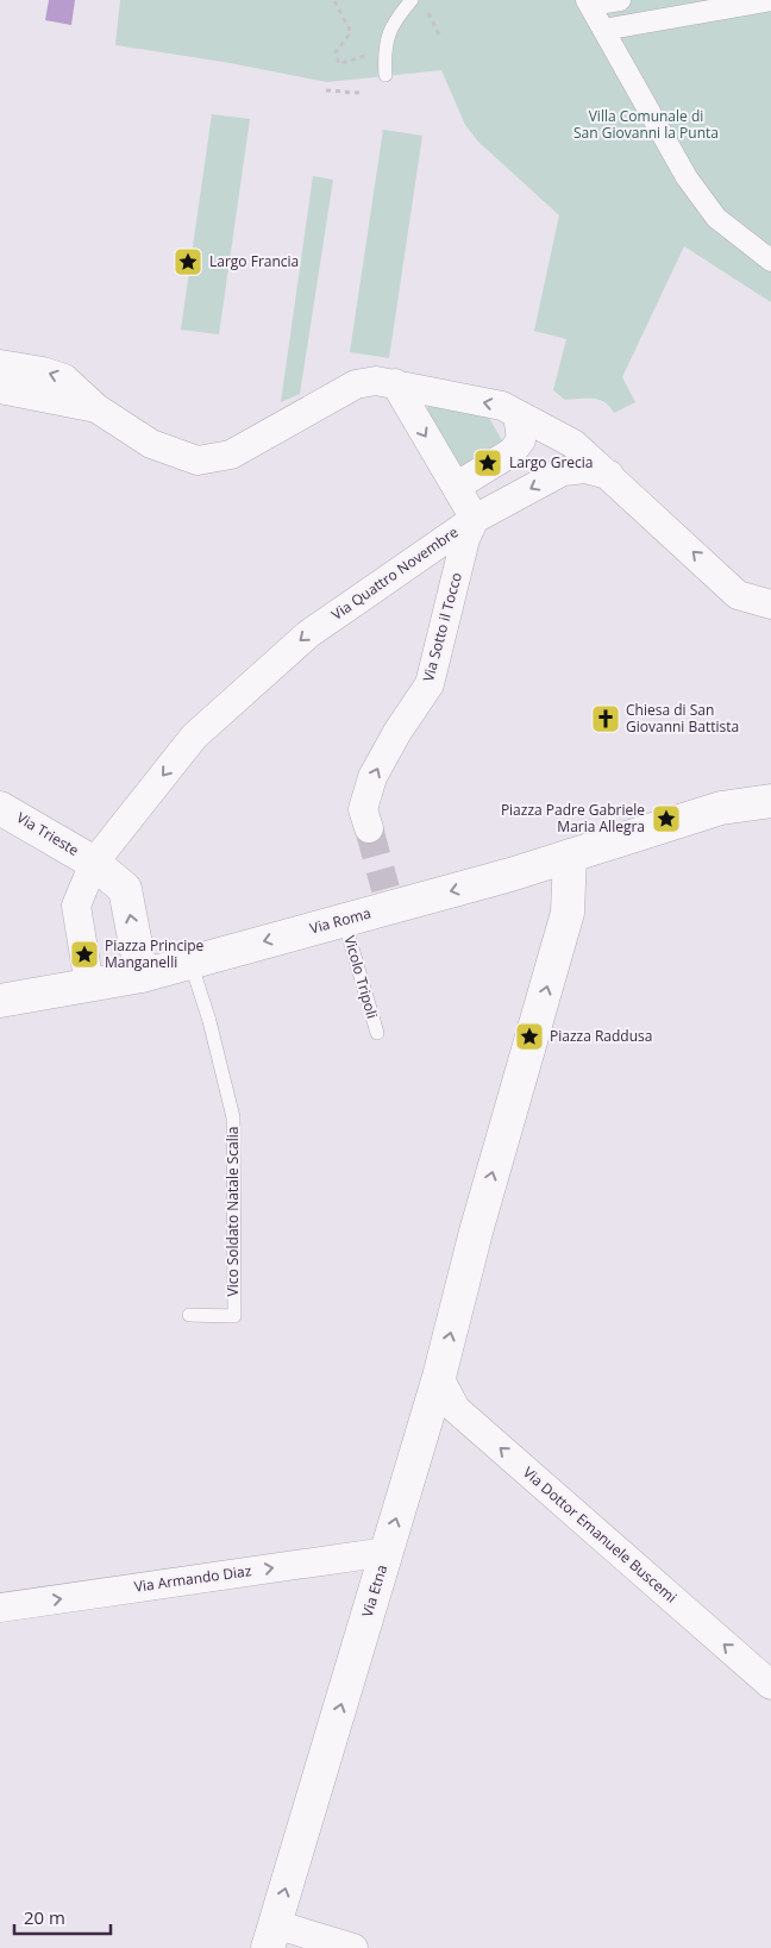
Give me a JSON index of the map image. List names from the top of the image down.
{
  "streets": {
    "street": [
      "Via Quattro Novembre",
      "Via Sotto il Tocco",
      "Via Trieste",
      "Via Roma",
      "Via Dottor Emanuele Buscemi",
      "Via Armando Diaz",
      "Via Etna"
    ],
    "lane": ["Vicolo Tripoli", "Vico Soldato Natale Scalia"]
  },
  "crossings": [
    ["Via Quattro Novembre", "Via Sotto il Tocco"],
    ["Via Quattro Novembre", "Via Trieste"],
    ["Via Quattro Novembre", "Via Roma"],
    ["Via Trieste", "Via Roma"],
    ["Via Trieste", "Vico Soldato Natale Scalia"],
    ["Via Roma", "Vicolo Tripoli"],
    ["Via Roma", "Vico Soldato Natale Scalia"],
    ["Via Roma", "Via Etna"],
    ["Via Dottor Emanuele Buscemi", "Via Etna"],
    ["Via Armando Diaz", "Via Etna"]
  ],
  "one_way": [
    "Via Quattro Novembre",
    "Via Sotto il Tocco",
    "Via Trieste",
    "Via Roma",
    "Via Dottor Emanuele Buscemi",
    "Via Armando Diaz",
    "Via Etna"
  ],
  "parks": ["Villa Comunale di San Giovanni la Punta"],
  "places": {
    "place": [
      "Largo Francia",
      "Largo Grecia",
      "Piazza Padre Gabriele Maria Allegra",
      "Piazza Principe Manganelli",
      "Piazza Raddusa"
    ],
    "church": ["Chiesa di San Giovanni Battista"]
  },
  "scale_bar": "20 m"
}
